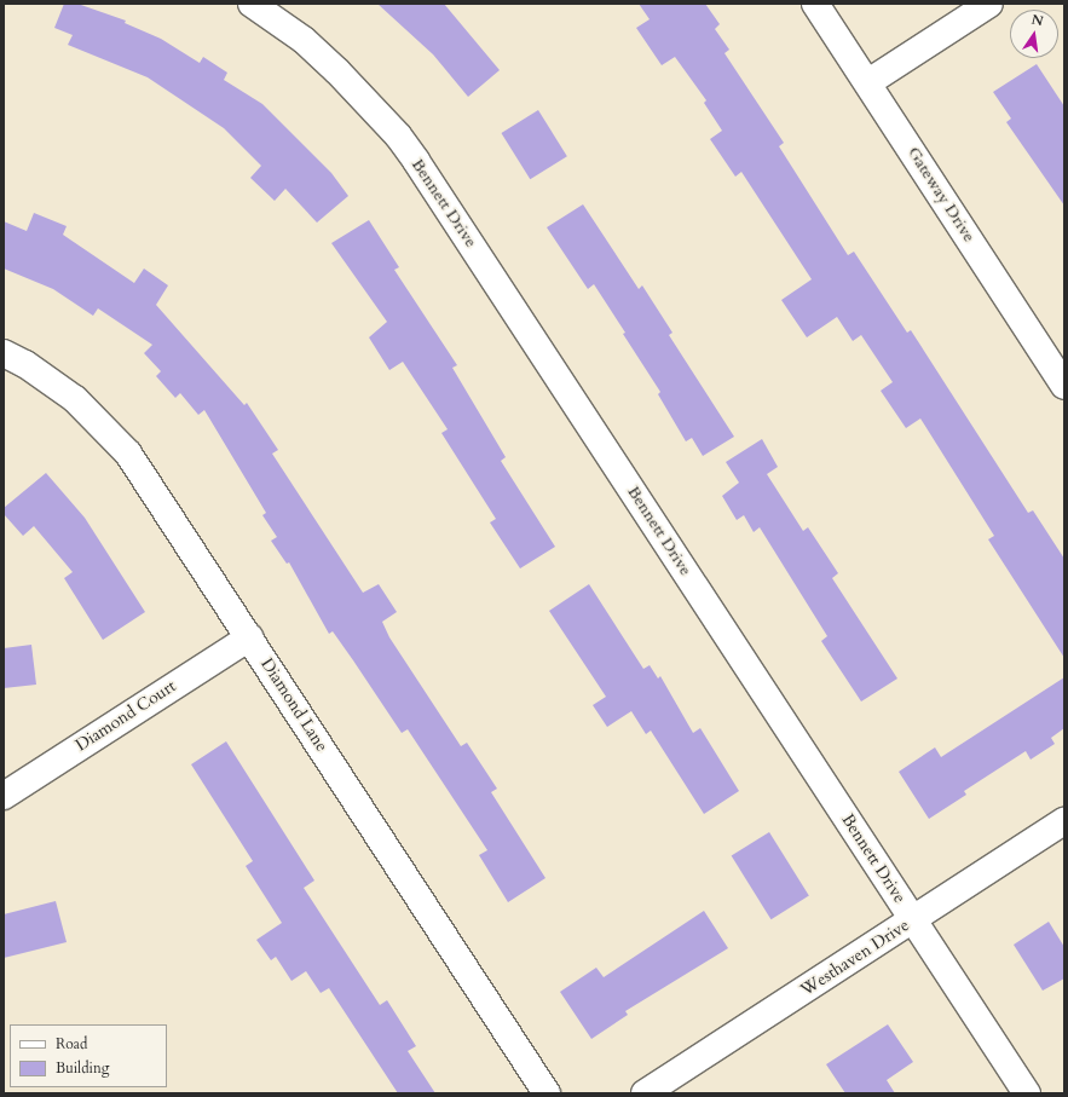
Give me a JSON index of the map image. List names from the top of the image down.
{
  "streets": {
    "street": [
      "Gateway Drive",
      "Bennett Drive",
      "Diamond Lane",
      "Diamond Court",
      "Westhaven Drive"
    ]
  },
  "crossings": [
    ["Bennett Drive", "Westhaven Drive"],
    ["Diamond Lane", "Diamond Court"]
  ],
  "legend": ["Road", "Building"],
  "north": "top"
}
